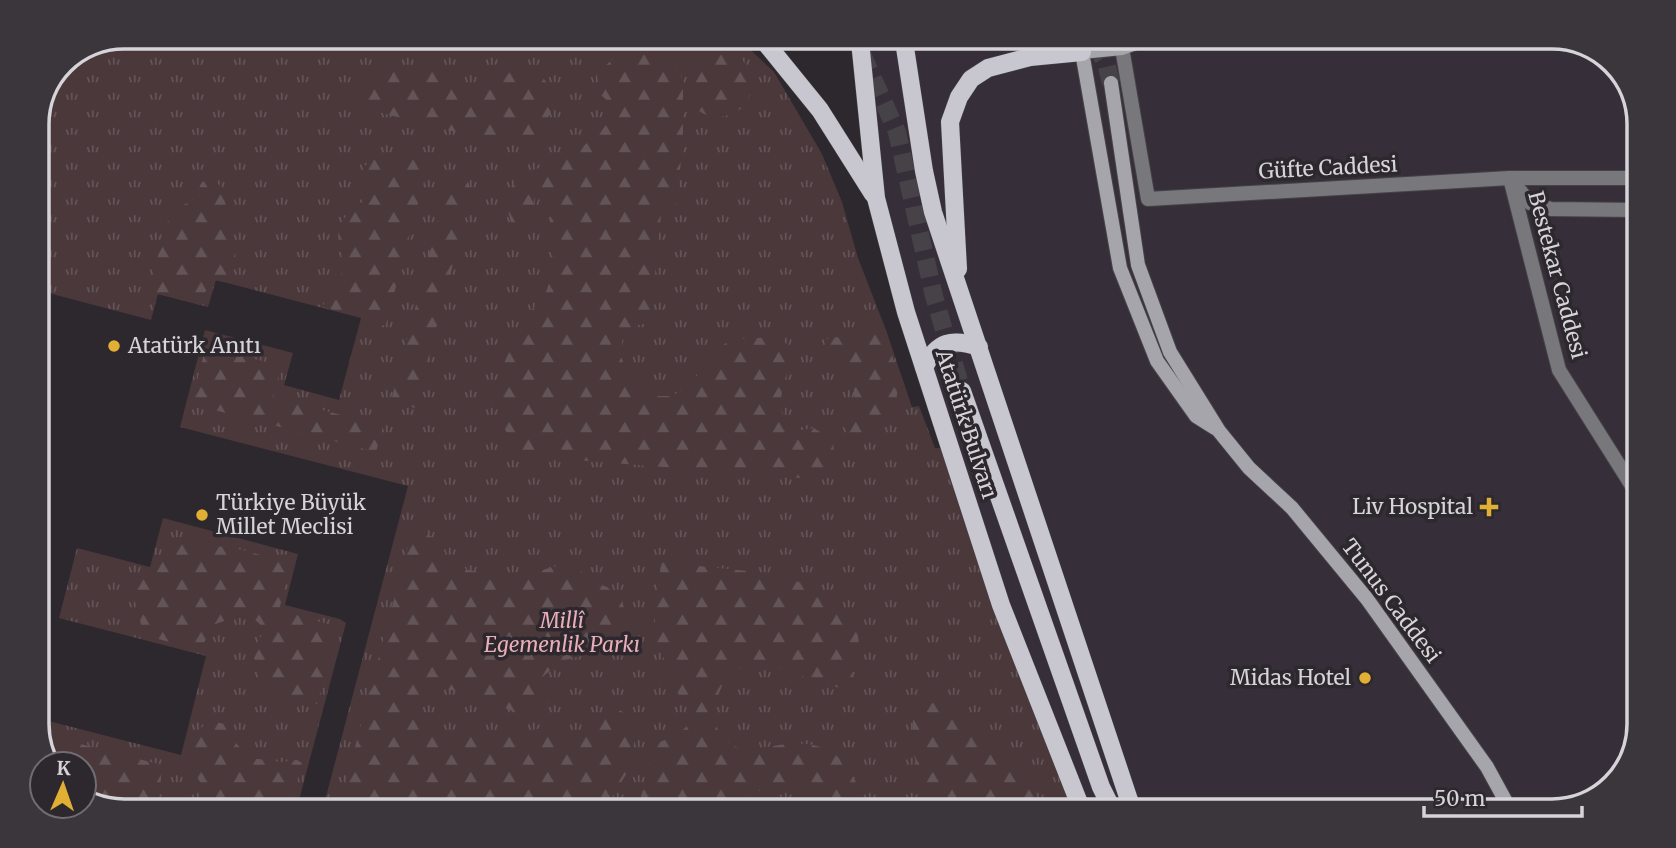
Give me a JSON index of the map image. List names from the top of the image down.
{
  "streets": {
    "main road": ["Atatürk Bulvarı"],
    "street": ["Güfte Caddesi", "Bestekar Caddesi", "Tunus Caddesi"]
  },
  "crossings": [
    ["Güfte Caddesi", "Bestekar Caddesi"]
  ],
  "parks": ["Millî Egemenlik Parkı"],
  "places": {
    "other": ["Atatürk Anıtı", "Türkiye Büyük Millet Meclisi", "Midas Hotel"],
    "health": ["Liv Hospital"]
  },
  "scale_bar": "50 m",
  "north": "top"
}
